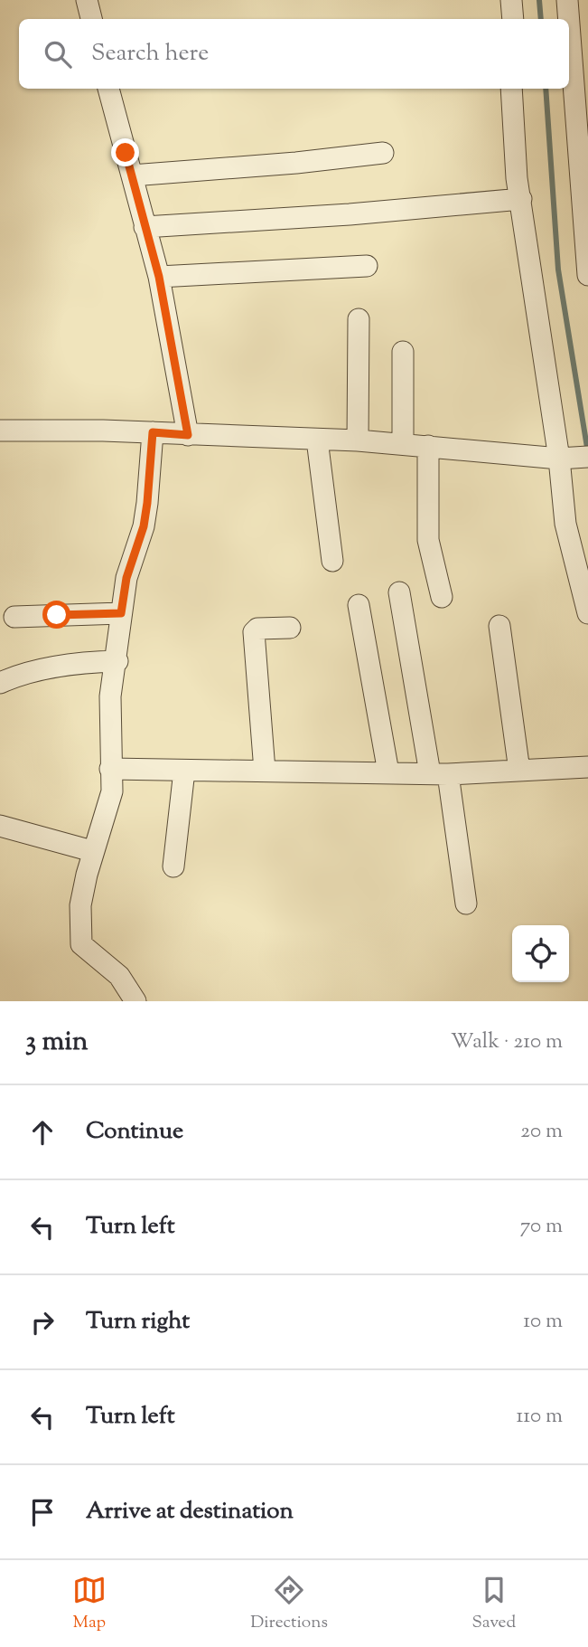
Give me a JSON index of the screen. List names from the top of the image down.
{
  "page": {
    "search": "Search here",
    "heading": ["3 min", "Walk · 210 m"],
    "list": [
      ["Continue", "20 m"],
      ["Turn left", "70 m"],
      ["Turn right", "10 m"],
      ["Turn left", "110 m"],
      "Arrive at destination"
    ],
    "nav": ["Map", "Directions", "Saved"]
  }
}
